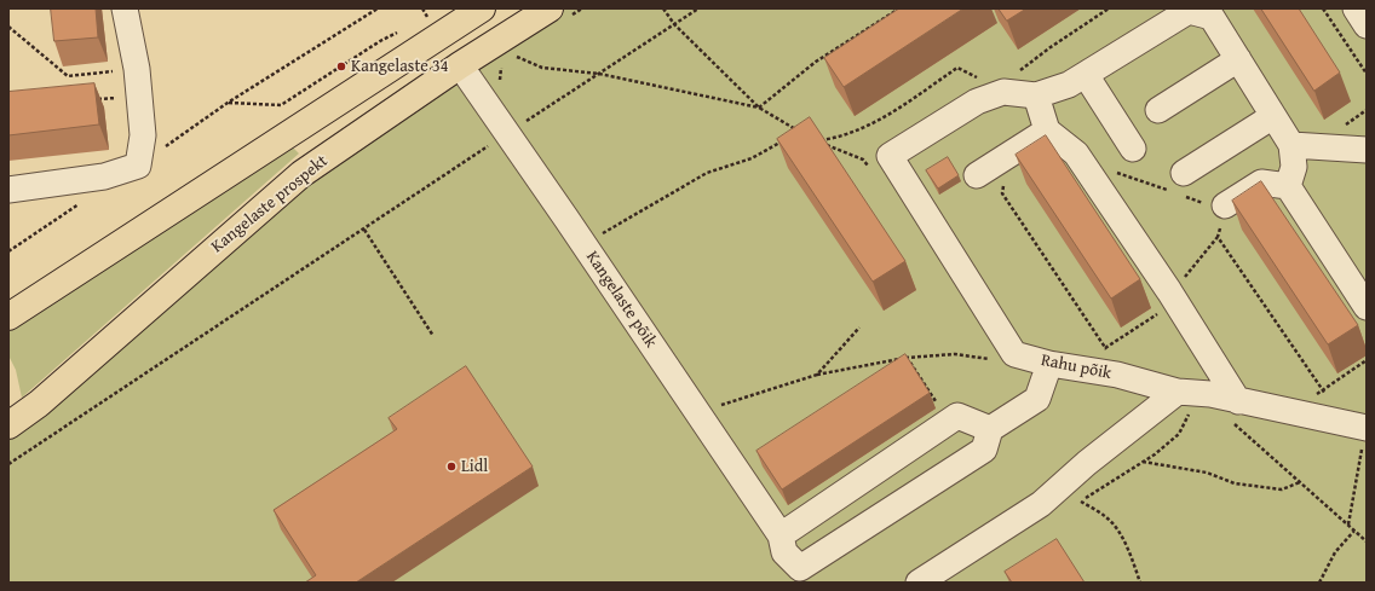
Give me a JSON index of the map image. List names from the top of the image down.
{
  "streets": {
    "main road": ["Kangelaste prospekt"],
    "street": ["Kangelaste põik", "Rahu põik"]
  },
  "crossings": [
    ["Kangelaste prospekt", "Kangelaste põik"]
  ],
  "places": ["Kangelaste 34", "Lidl"]
}
